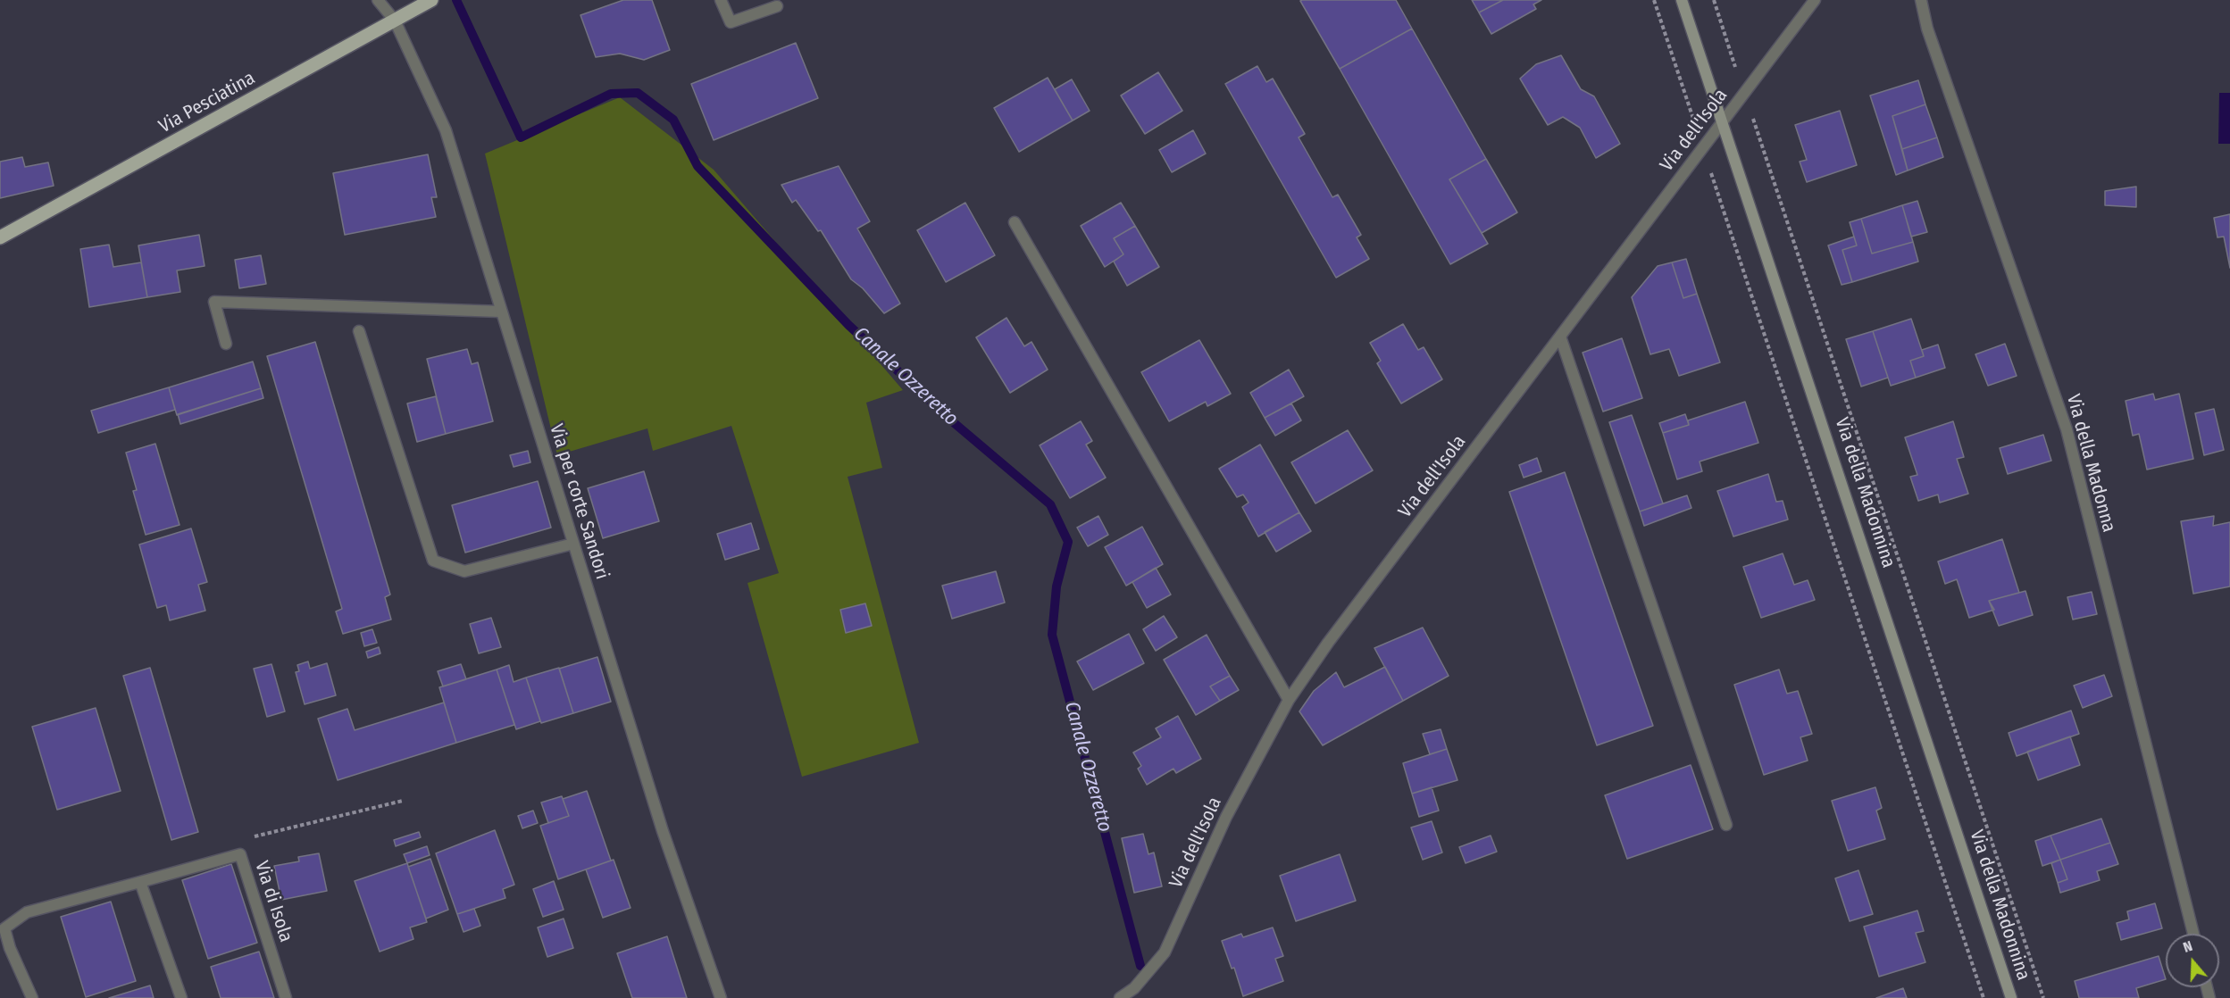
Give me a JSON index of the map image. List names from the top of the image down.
{
  "streets": {
    "main road": ["Via Pesciatina"],
    "street": [
      "Via dell'Isola",
      "Via della Madonna",
      "Via della Madonnina",
      "Via per corte Sandori",
      "Via di Isola"
    ]
  },
  "crossings": [
    ["Via Pesciatina", "Via per corte Sandori"],
    ["Via dell'Isola", "Via della Madonnina"]
  ],
  "water": ["Canale Ozzeretto"],
  "north": "top"
}
